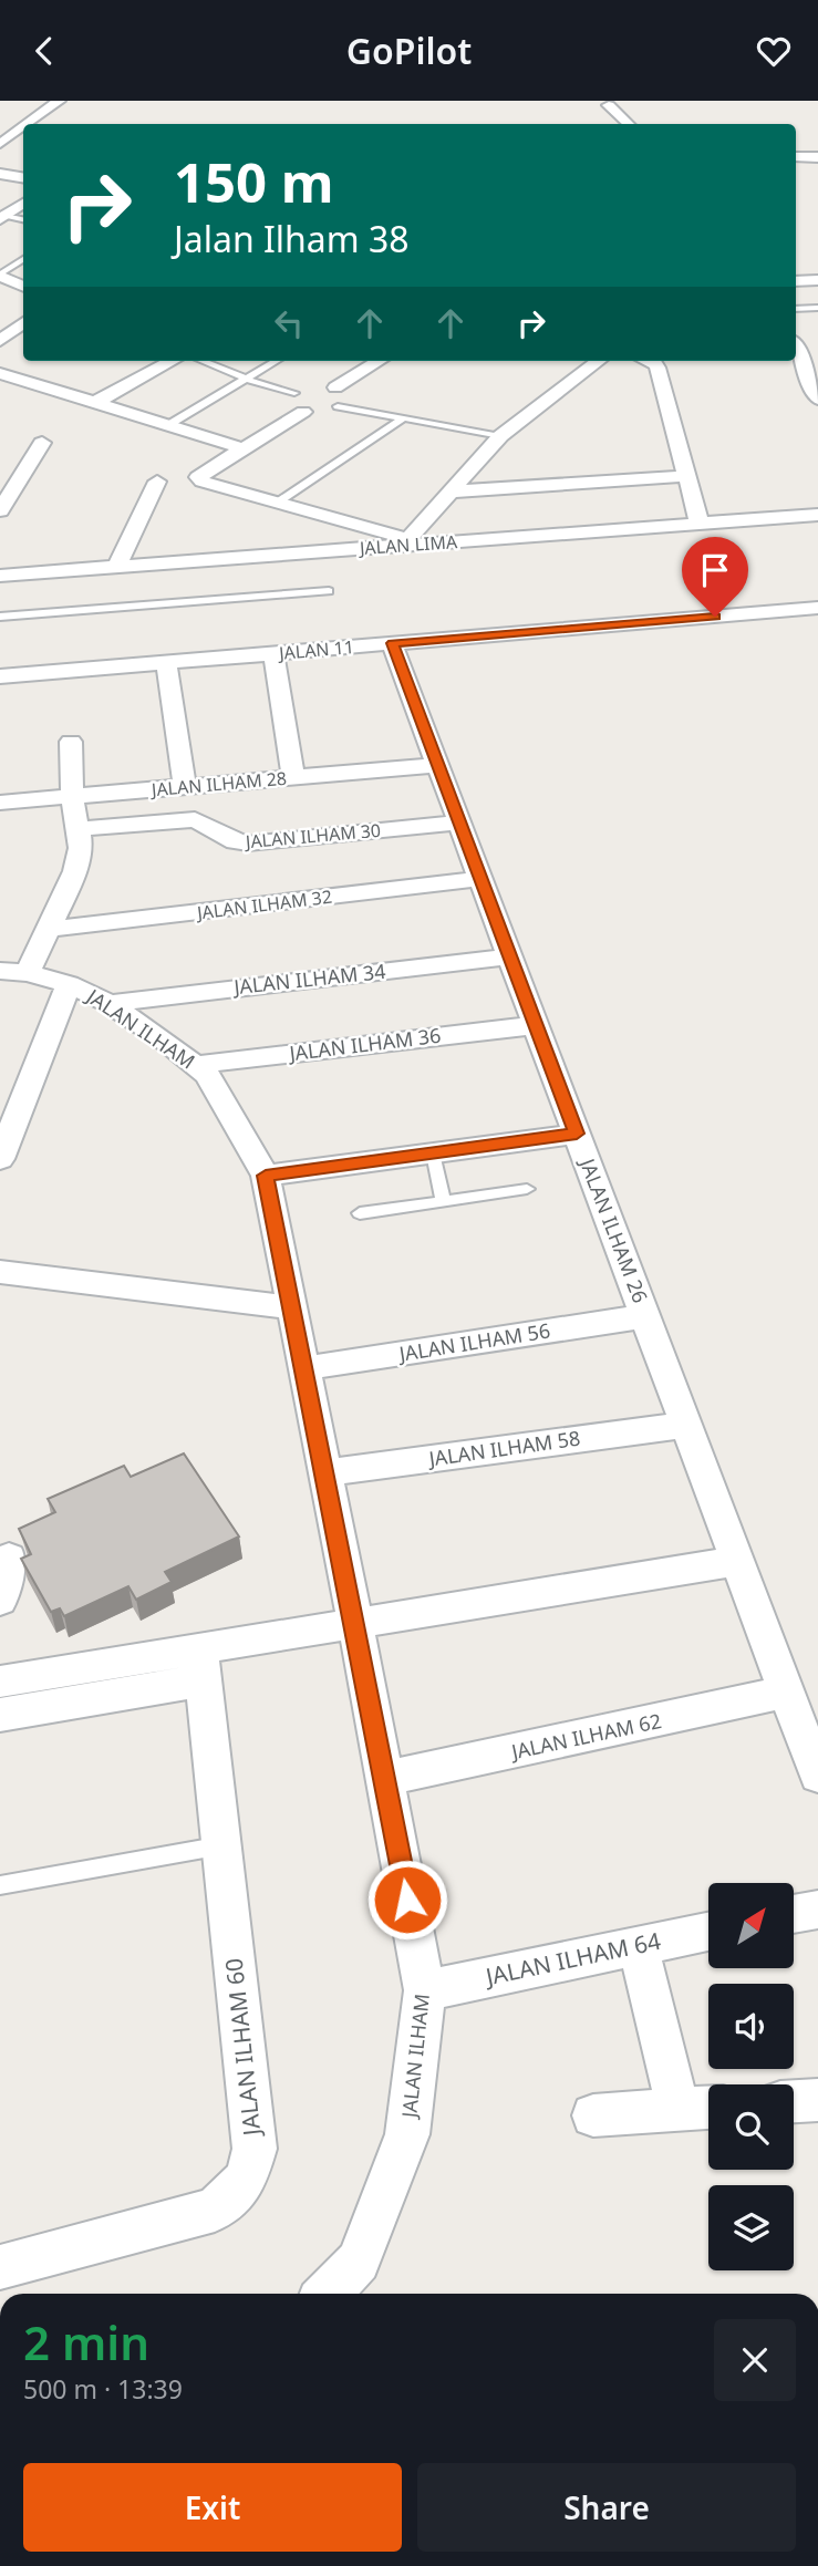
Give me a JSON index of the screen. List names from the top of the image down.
{
  "streets": {
    "street": [
      "JALAN LIMA",
      "JALAN 11",
      "JALAN ILHAM 28",
      "JALAN ILHAM 30",
      "JALAN ILHAM 32",
      "JALAN ILHAM 34",
      "JALAN ILHAM",
      "JALAN ILHAM 36",
      "JALAN ILHAM 26",
      "JALAN ILHAM 56",
      "JALAN ILHAM 58",
      "JALAN ILHAM 62",
      "JALAN ILHAM 64",
      "JALAN ILHAM 60"
    ]
  },
  "crossings": [
    ["JALAN 11", "JALAN ILHAM 26"],
    ["JALAN ILHAM 28", "JALAN ILHAM 26"],
    ["JALAN ILHAM 30", "JALAN ILHAM 26"],
    ["JALAN ILHAM 32", "JALAN ILHAM 26"],
    ["JALAN ILHAM 34", "JALAN ILHAM"],
    ["JALAN ILHAM 34", "JALAN ILHAM 26"],
    ["JALAN ILHAM", "JALAN ILHAM 36"],
    ["JALAN ILHAM", "JALAN ILHAM 56"],
    ["JALAN ILHAM", "JALAN ILHAM 58"],
    ["JALAN ILHAM", "JALAN ILHAM 62"],
    ["JALAN ILHAM", "JALAN ILHAM 64"],
    ["JALAN ILHAM 36", "JALAN ILHAM 26"],
    ["JALAN ILHAM 26", "JALAN ILHAM 56"],
    ["JALAN ILHAM 26", "JALAN ILHAM 58"],
    ["JALAN ILHAM 26", "JALAN ILHAM 62"]
  ],
  "north": "top right",
  "page": {
    "header": "GoPilot",
    "turn": ["150 m", "Jalan Ilham 38"],
    "heading": ["2 min", "500 m · 13:39"],
    "buttons": ["Exit", "Share"]
  }
}
